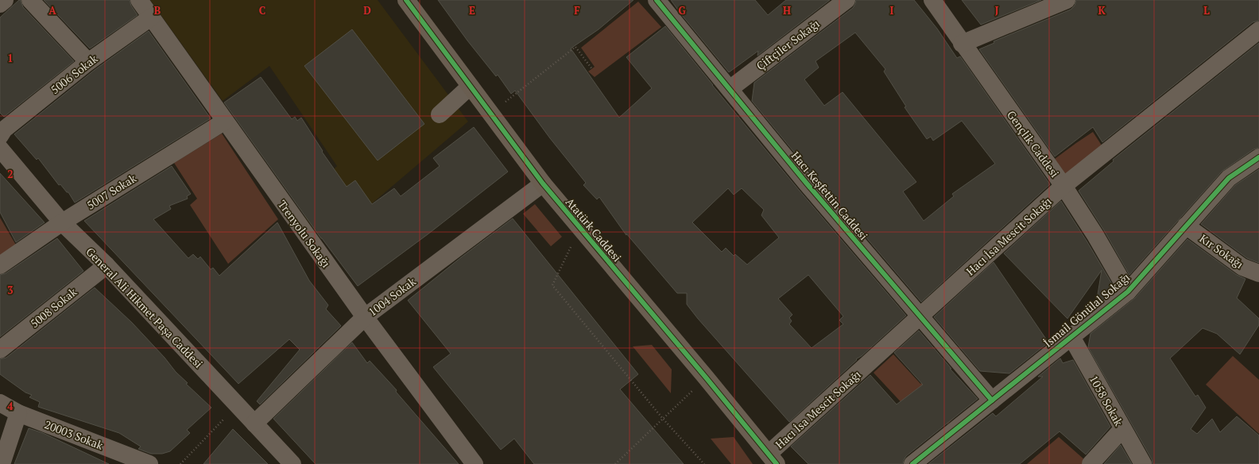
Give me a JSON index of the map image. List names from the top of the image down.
{
  "streets": {
    "main road": ["Atatürk Caddesi"],
    "street": [
      "Çiftçiler Sokağı",
      "5006 Sokak",
      "Gençlik Caddesi",
      "5007 Sokak",
      "Hacı Keşfettin Caddesi",
      "Trenyolu Sokağı",
      "Hacı İsa Mescit Sokağı",
      "Kır Sokağı",
      "1004 Sokak",
      "5008 Sokak",
      "General Ali Hikmet Paşa Caddesi",
      "İsmail Gönülal Sokağı",
      "1058 Sokak",
      "20003 Sokak"
    ]
  },
  "crossings": [
    ["Çiftçiler Sokağı", "Hacı Keşfettin Caddesi"],
    ["5006 Sokak", "Trenyolu Sokağı"],
    ["Gençlik Caddesi", "Hacı İsa Mescit Sokağı"],
    ["Gençlik Caddesi", "İsmail Gönülal Sokağı"],
    ["5007 Sokak", "Trenyolu Sokağı"],
    ["5007 Sokak", "General Ali Hikmet Paşa Caddesi"],
    ["Hacı Keşfettin Caddesi", "Hacı İsa Mescit Sokağı"],
    ["Hacı Keşfettin Caddesi", "İsmail Gönülal Sokağı"],
    ["Atatürk Caddesi", "Hacı İsa Mescit Sokağı"],
    ["Atatürk Caddesi", "1004 Sokak"],
    ["Trenyolu Sokağı", "1004 Sokak"],
    ["Kır Sokağı", "İsmail Gönülal Sokağı"],
    ["1004 Sokak", "General Ali Hikmet Paşa Caddesi"],
    ["5008 Sokak", "General Ali Hikmet Paşa Caddesi"],
    ["İsmail Gönülal Sokağı", "1058 Sokak"]
  ],
  "grid": {
    "columns": [
      "A",
      "B",
      "C",
      "D",
      "E",
      "F",
      "G",
      "H",
      "I",
      "J",
      "K",
      "L"
    ],
    "rows": [
      "1",
      "2",
      "3",
      "4"
    ]
  }
}
